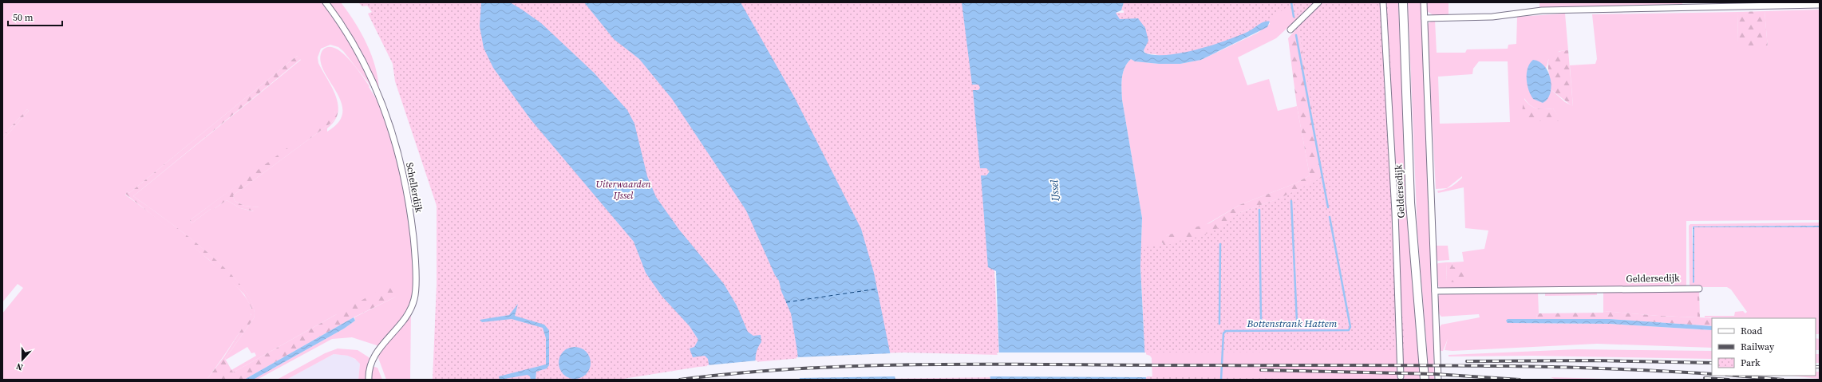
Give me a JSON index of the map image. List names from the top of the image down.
{
  "streets": {
    "main road": ["Geldersedijk"],
    "street": ["Schellerdijk"]
  },
  "water": ["IJssel", "Bottenstrank Hattem"],
  "parks": ["Uiterwaarden IJssel"],
  "legend": ["Road", "Railway", "Park"],
  "scale_bar": "50 m",
  "north": "bottom"
}
